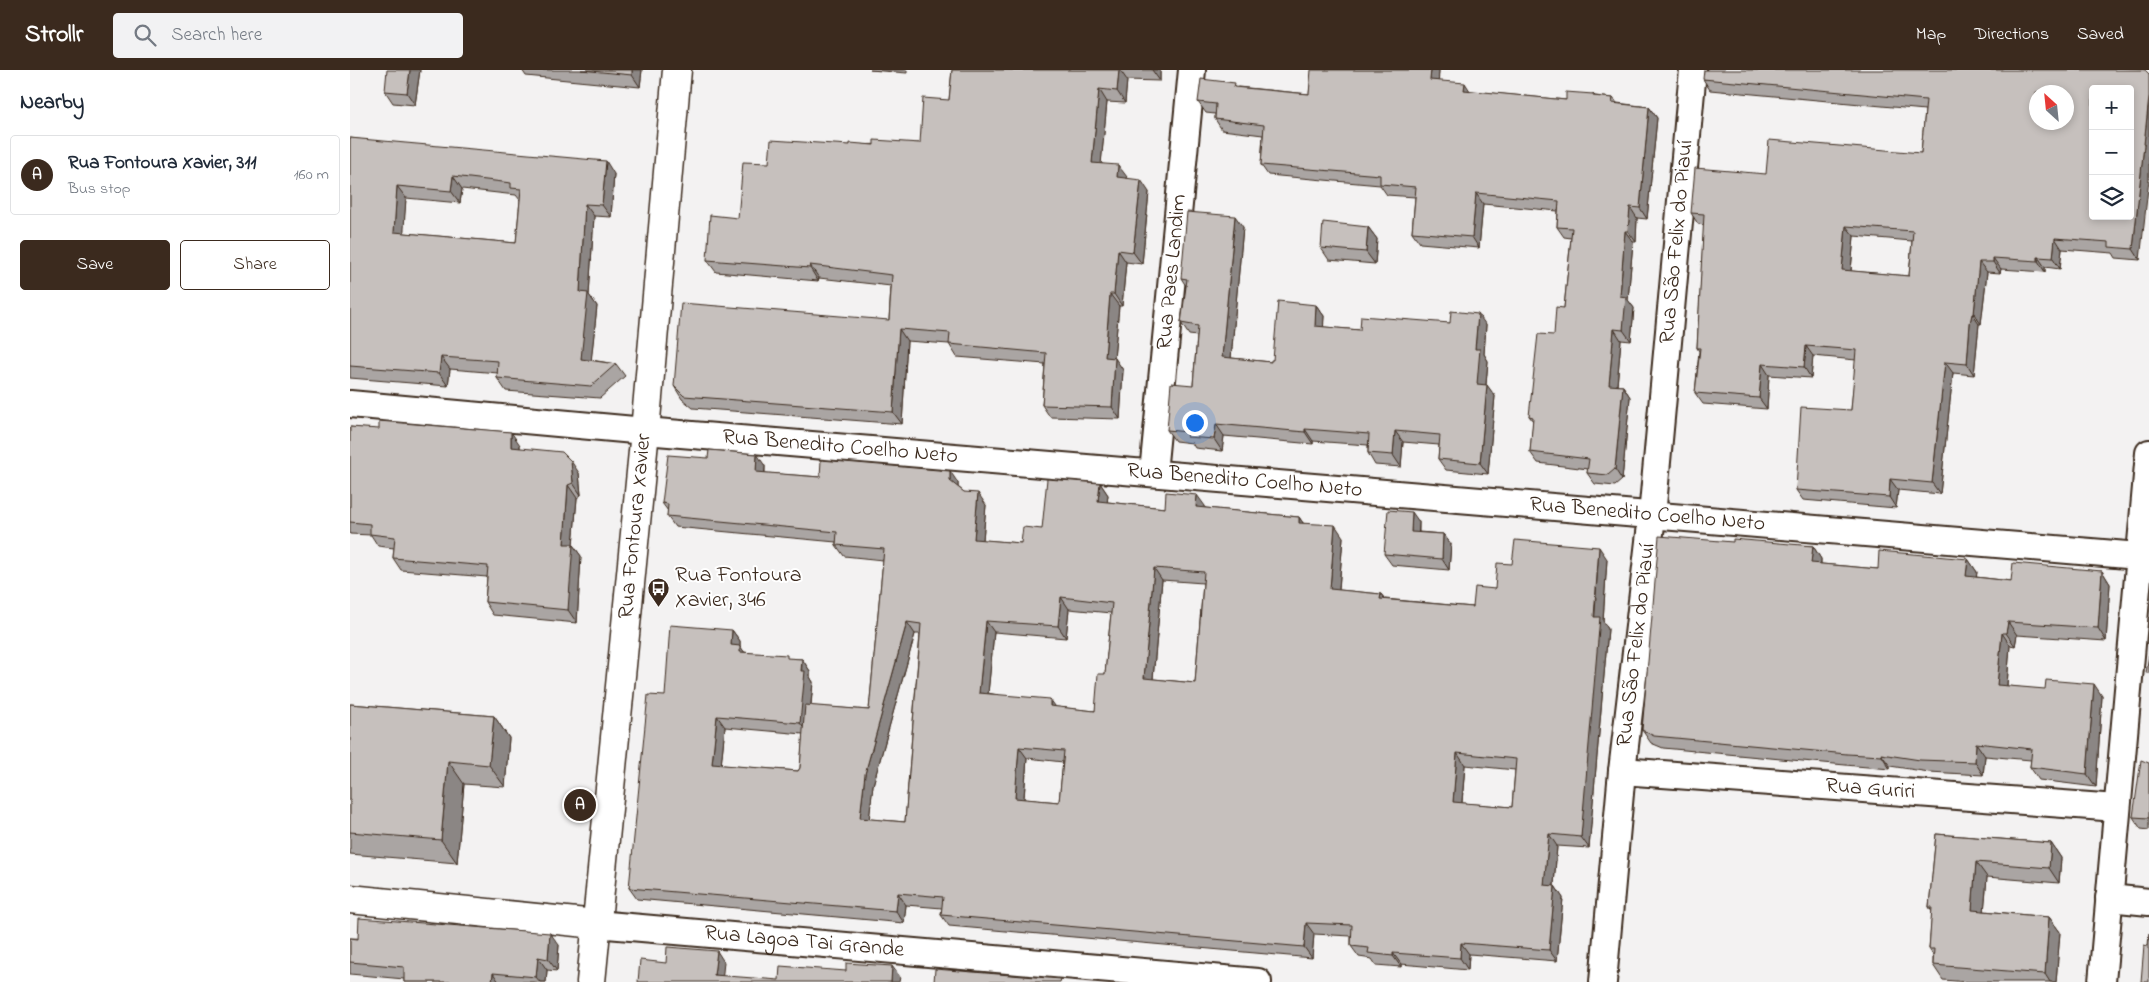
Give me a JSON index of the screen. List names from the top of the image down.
{
  "streets": {
    "main road": ["Rua Fontoura Xavier", "Rua Lagoa Tai Grande"],
    "street": [
      "Rua São Felix do Piauí",
      "Rua Paes Landim",
      "Rua Benedito Coelho Neto",
      "Rua Guriri"
    ]
  },
  "crossings": [
    ["Rua São Felix do Piauí", "Rua Benedito Coelho Neto"],
    ["Rua São Felix do Piauí", "Rua Guriri"],
    ["Rua Paes Landim", "Rua Benedito Coelho Neto"],
    ["Rua Benedito Coelho Neto", "Rua Fontoura Xavier"],
    ["Rua Fontoura Xavier", "Rua Lagoa Tai Grande"]
  ],
  "places": {
    "bus stop": ["Rua Fontoura Xavier, 346"]
  },
  "north": "top left",
  "page": {
    "header": "Strollr",
    "search": "Search here",
    "nav": ["Map", "Directions", "Saved"],
    "heading": "Nearby",
    "map_buttons": ["+", "−"],
    "list": [
      {
        "mark": "A",
        "name": "Rua Fontoura Xavier, 311",
        "note": "Bus stop",
        "value": "160 m"
      }
    ],
    "buttons": ["Save", "Share"],
    "pins": "A"
  }
}
